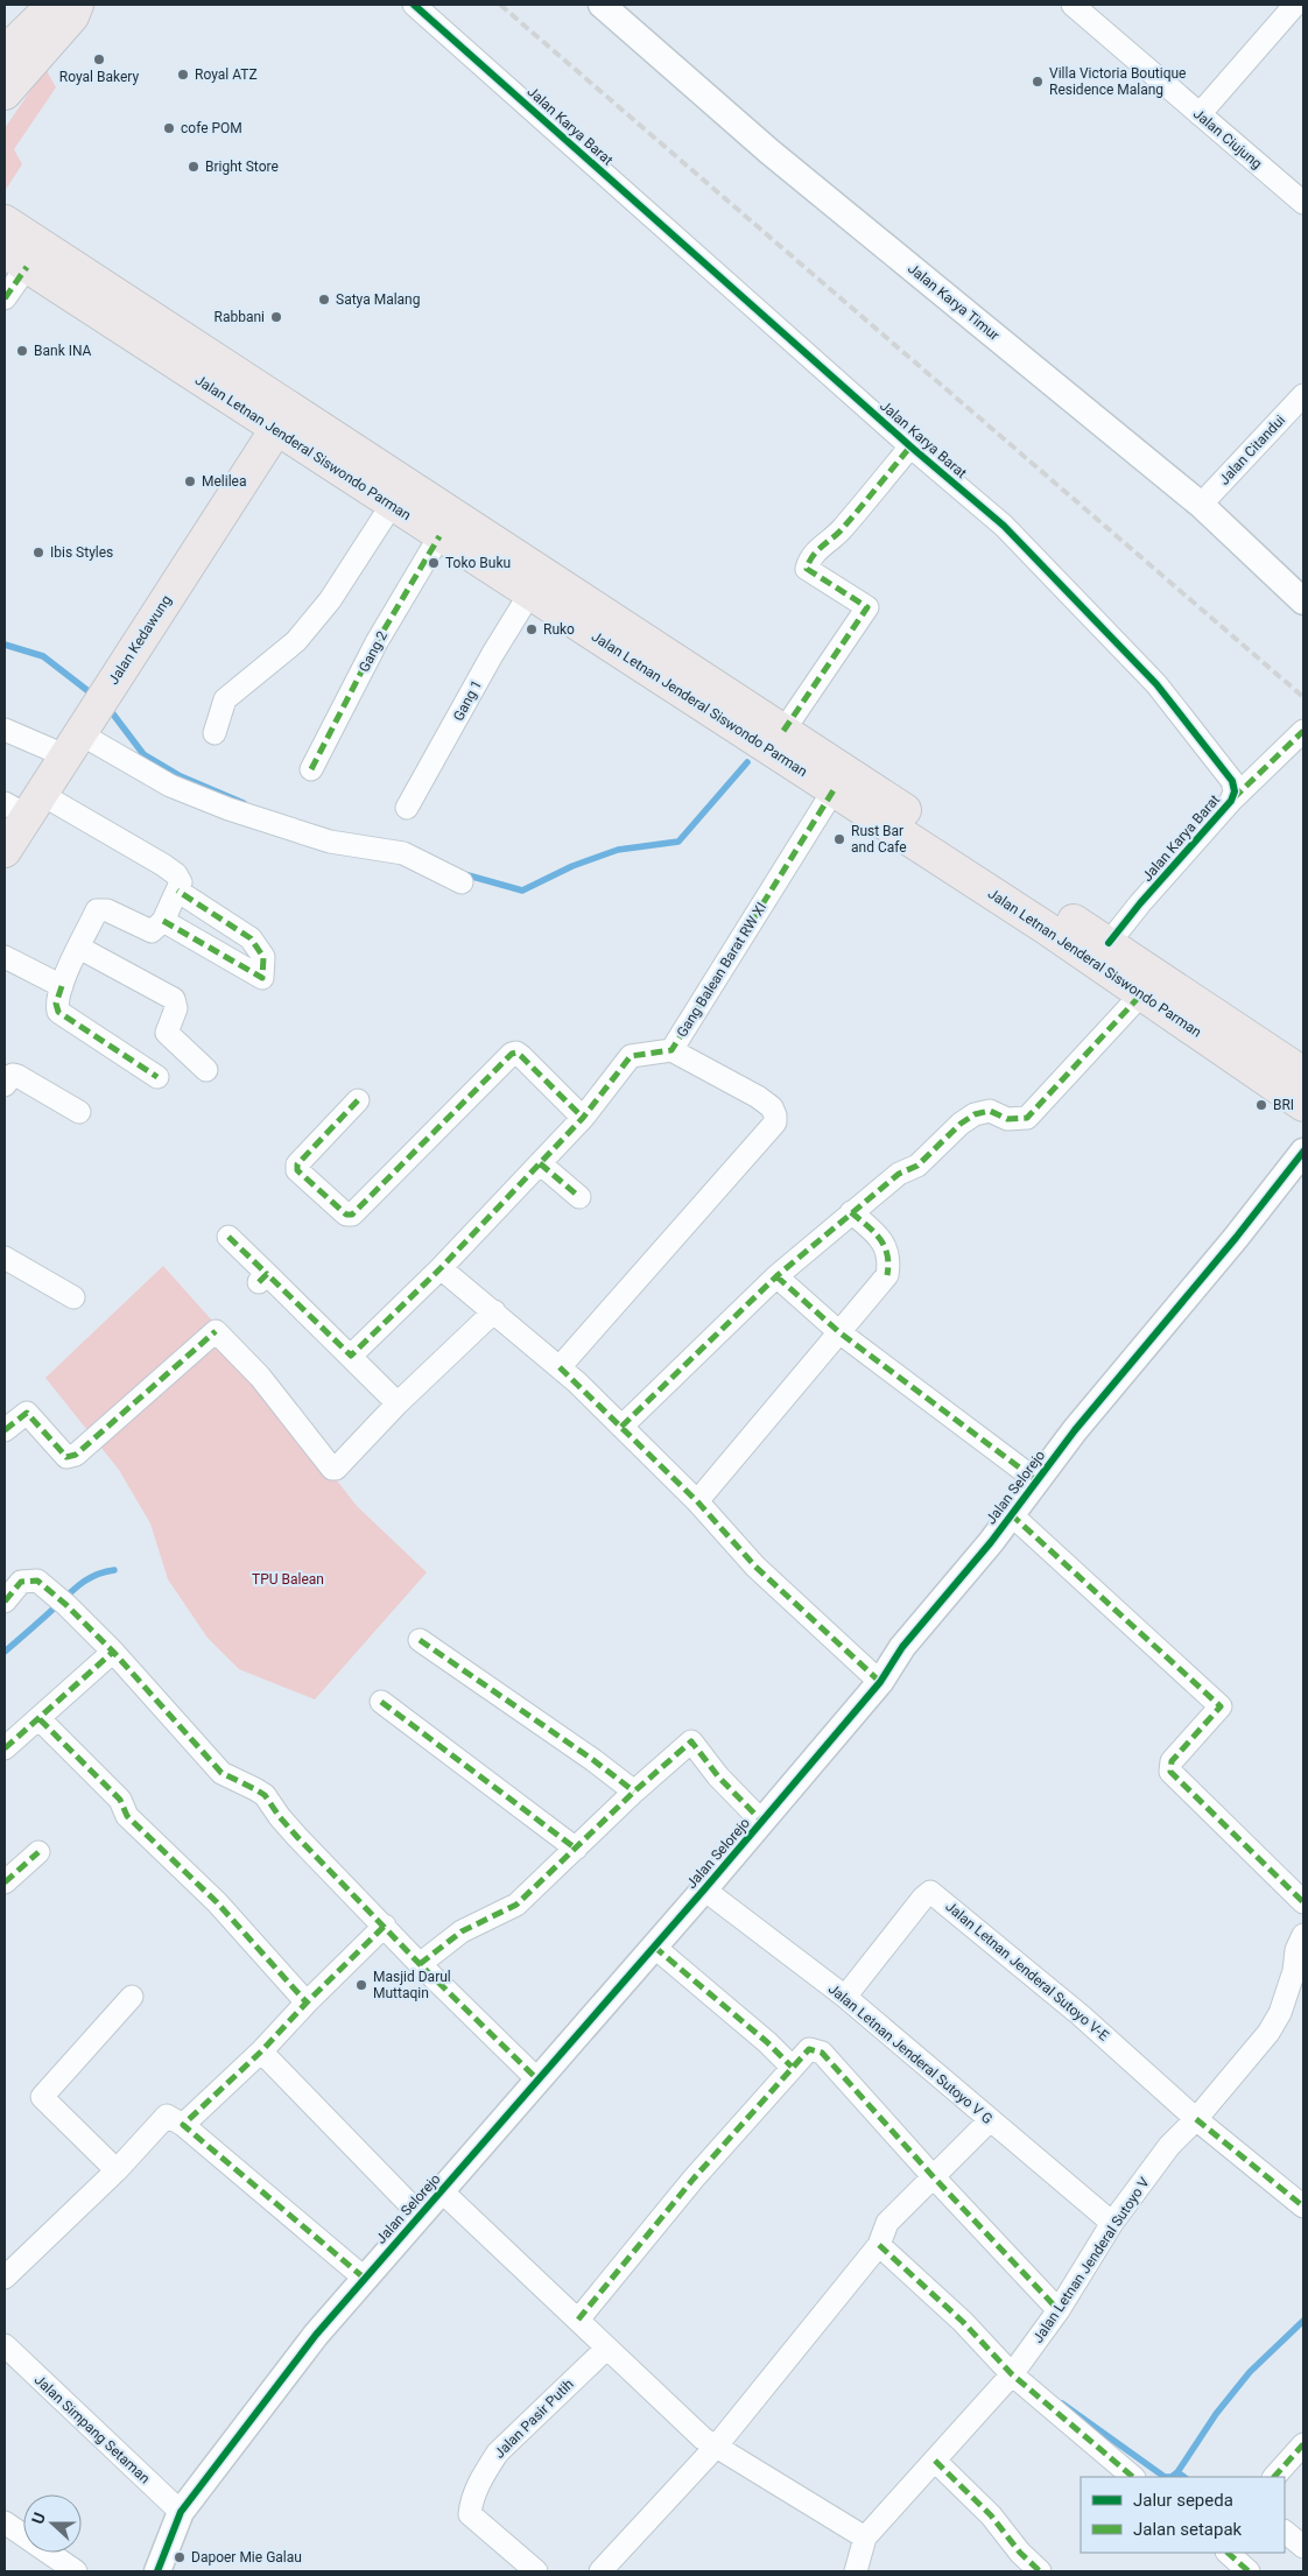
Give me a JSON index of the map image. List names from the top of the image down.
{
  "streets": {
    "main road": ["Jalan Letnan Jenderal Siswondo Parman", "Jalan Kedawung"],
    "street": [
      "Jalan Karya Barat",
      "Jalan Ciujung",
      "Jalan Karya Timur",
      "Jalan Citandui",
      "Gang 2",
      "Gang 1",
      "Gang Balean Barat RW XI",
      "Jalan Selorejo",
      "Jalan Letnan Jenderal Sutoyo V-E",
      "Jalan Letnan Jenderal Sutoyo V G",
      "Jalan Letnan Jenderal Sutoyo V",
      "Jalan Pasir Putih",
      "Jalan Simpang Setaman"
    ]
  },
  "crossings": [
    ["Jalan Karya Barat", "Jalan Letnan Jenderal Siswondo Parman"],
    ["Jalan Karya Timur", "Jalan Citandui"],
    ["Jalan Letnan Jenderal Siswondo Parman", "Jalan Kedawung"],
    ["Jalan Letnan Jenderal Siswondo Parman", "Gang 2"],
    ["Jalan Letnan Jenderal Siswondo Parman", "Gang 1"],
    ["Jalan Letnan Jenderal Siswondo Parman", "Gang Balean Barat RW XI"],
    ["Jalan Selorejo", "Jalan Letnan Jenderal Sutoyo V G"],
    ["Jalan Selorejo", "Jalan Simpang Setaman"],
    ["Jalan Letnan Jenderal Sutoyo V-E", "Jalan Letnan Jenderal Sutoyo V G"],
    ["Jalan Letnan Jenderal Sutoyo V-E", "Jalan Letnan Jenderal Sutoyo V"],
    ["Jalan Letnan Jenderal Sutoyo V G", "Jalan Letnan Jenderal Sutoyo V"]
  ],
  "parks": ["TPU Balean"],
  "places": [
    "Royal Bakery",
    "Royal ATZ",
    "Villa Victoria Boutique Residence Malang",
    "cofe POM",
    "Bright Store",
    "Satya Malang",
    "Rabbani",
    "Bank INA",
    "Melilea",
    "Ibis Styles",
    "Toko Buku",
    "Ruko",
    "Rust Bar and Cafe",
    "BRI",
    "Masjid Darul Muttaqin",
    "Dapoer Mie Galau"
  ],
  "legend": ["Jalur sepeda", "Jalan setapak"],
  "north": "left"
}
